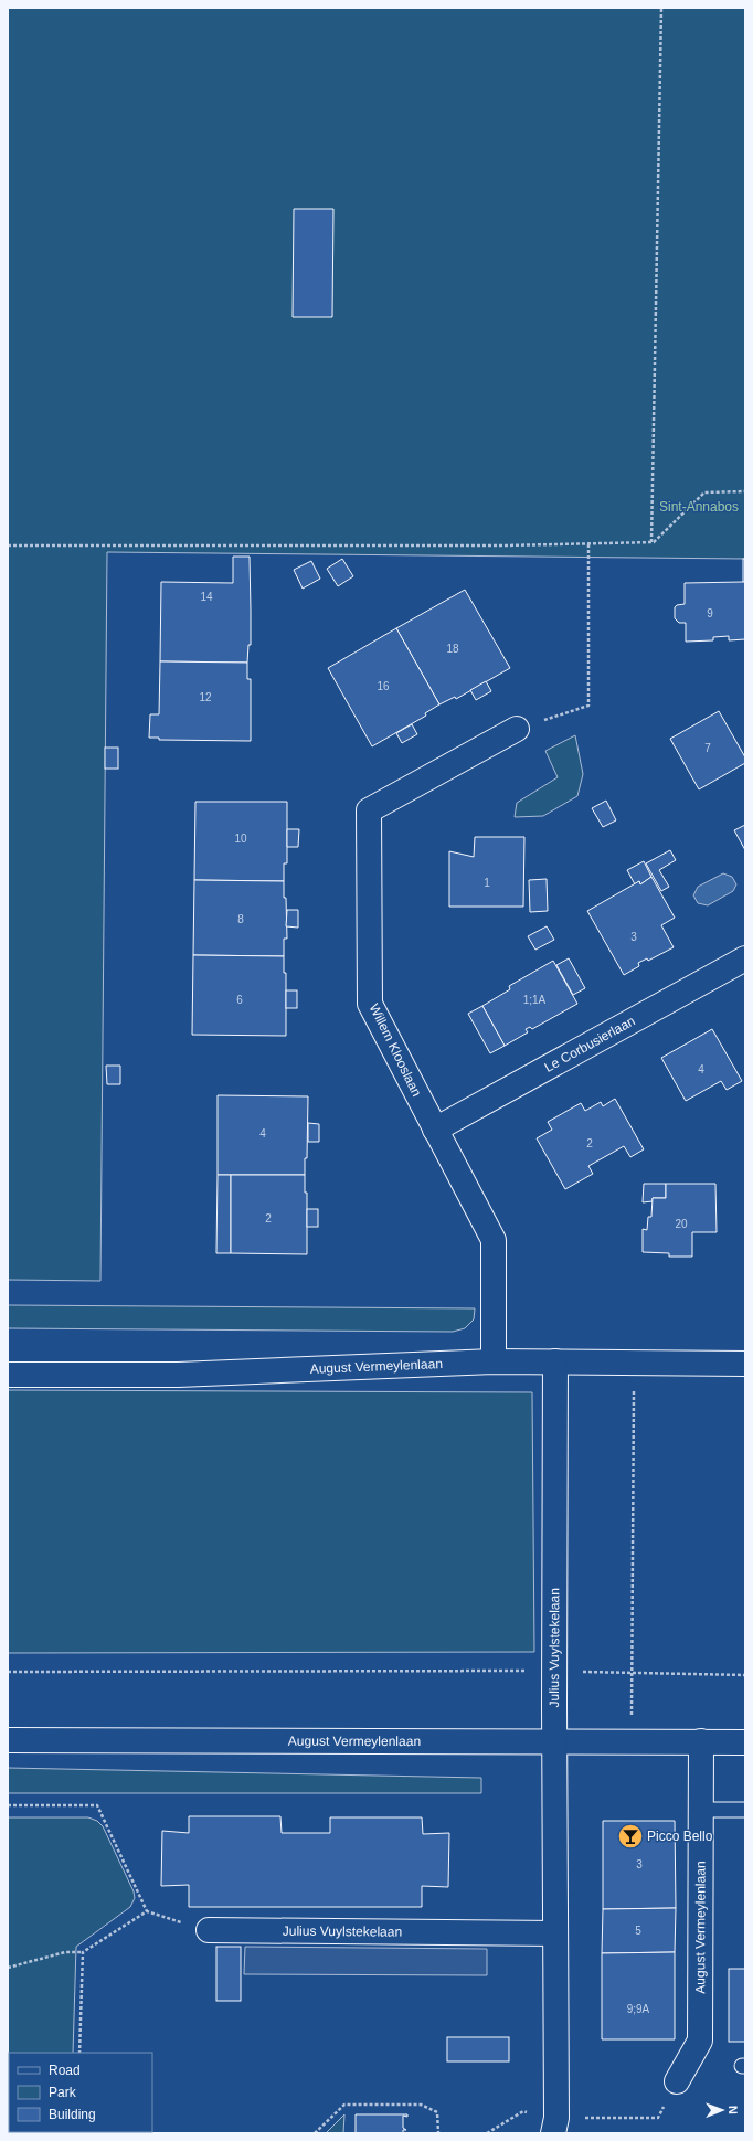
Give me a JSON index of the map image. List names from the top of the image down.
{
  "streets": {
    "street": [
      "Le Corbusierlaan",
      "Willem Klooslaan",
      "August Vermeylenlaan",
      "Julius Vuylstekelaan"
    ]
  },
  "crossings": [
    ["Le Corbusierlaan", "Willem Klooslaan"],
    ["Willem Klooslaan", "August Vermeylenlaan"],
    ["August Vermeylenlaan", "Julius Vuylstekelaan"]
  ],
  "parks": ["Sint-Annabos"],
  "places": {
    "bar": ["Picco Bello"]
  },
  "house_numbers": [
    "14",
    "9",
    "18",
    "16",
    "12",
    "7",
    "10",
    "1",
    "8",
    "3",
    "6",
    "1;1A",
    "4",
    "4",
    "2",
    "2",
    "20",
    "3",
    "5",
    "9;9A"
  ],
  "legend": ["Road", "Park", "Building"],
  "north": "right"
}
